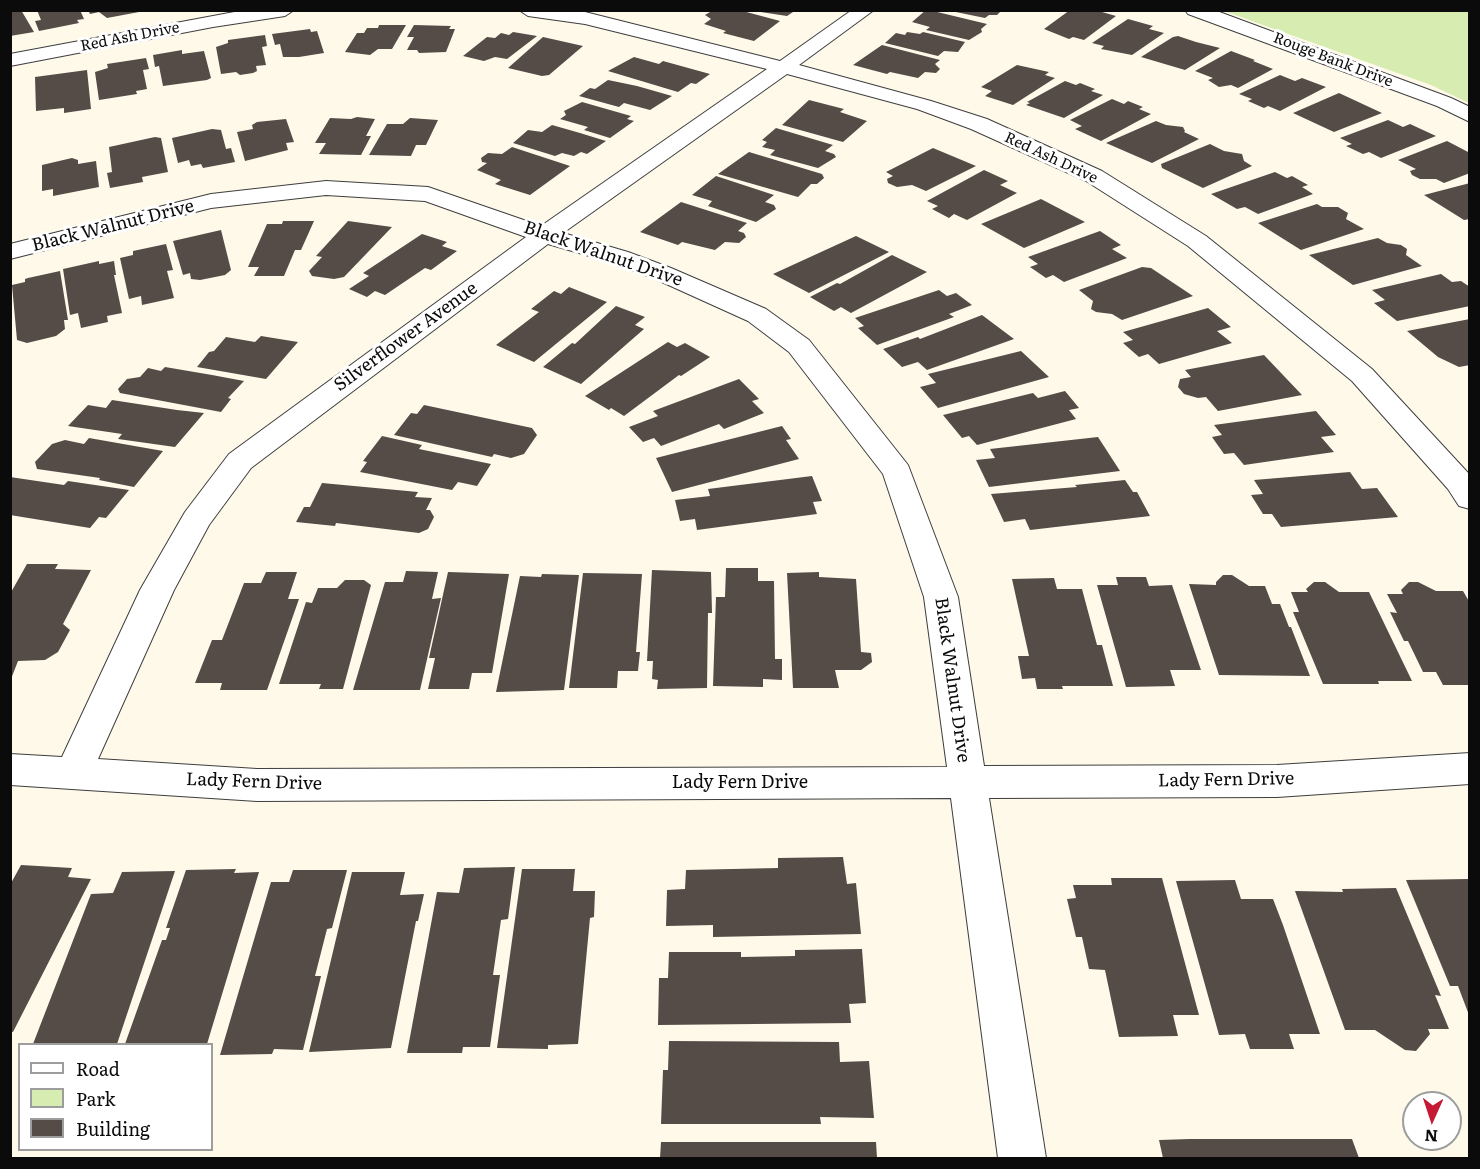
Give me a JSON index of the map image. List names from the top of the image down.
{
  "streets": {
    "street": [
      "Red Ash Drive",
      "Rouge Bank Drive",
      "Black Walnut Drive",
      "Silverflower Avenue",
      "Lady Fern Drive"
    ]
  },
  "crossings": [
    ["Red Ash Drive", "Silverflower Avenue"],
    ["Black Walnut Drive", "Silverflower Avenue"],
    ["Black Walnut Drive", "Lady Fern Drive"],
    ["Silverflower Avenue", "Lady Fern Drive"]
  ],
  "legend": ["Road", "Park", "Building"],
  "north": "bottom"
}
